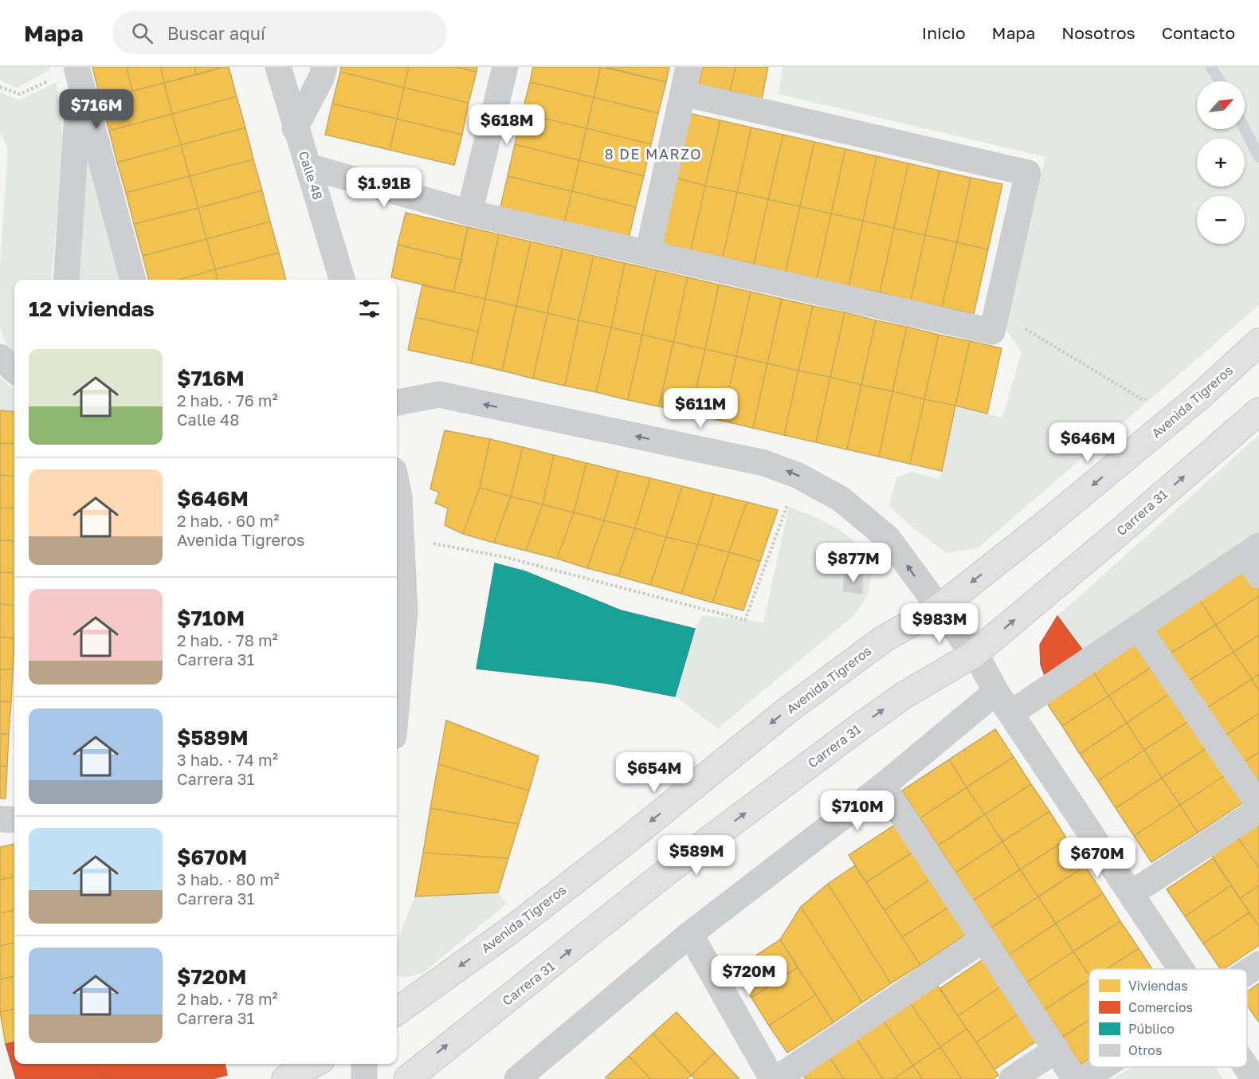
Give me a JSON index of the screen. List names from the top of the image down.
{
  "streets": {
    "main road": ["Avenida Tigreros", "Carrera 31"],
    "street": ["Calle 48"]
  },
  "one_way": ["Avenida Tigreros", "Carrera 31"],
  "districts": ["8 DE MARZO"],
  "legend": [
    "Viviendas",
    "Comercios",
    "Público",
    "Otros"
  ],
  "north": "top right",
  "page": {
    "header": "Mapa",
    "search": "Buscar aquí",
    "nav": [
      "Inicio",
      "Mapa",
      "Nosotros",
      "Contacto"
    ],
    "map_buttons": ["+", "−"],
    "price": [
      "$716M",
      "$618M",
      "$1.91B",
      "$611M",
      "$646M",
      "$877M",
      "$983M",
      "$654M",
      "$710M",
      "$589M",
      "$670M",
      "$720M"
    ],
    "heading": "12 viviendas",
    "list": [
      {
        "name": "$716M",
        "note": "2 hab. · 76 m² · Calle 48"
      },
      {
        "name": "$646M",
        "note": "2 hab. · 60 m² · Avenida Tigreros"
      },
      {
        "name": "$710M",
        "note": "2 hab. · 78 m² · Carrera 31"
      },
      {
        "name": "$589M",
        "note": "3 hab. · 74 m² · Carrera 31"
      },
      {
        "name": "$670M",
        "note": "3 hab. · 80 m² · Carrera 31"
      },
      {
        "name": "$720M",
        "note": "2 hab. · 78 m² · Carrera 31"
      }
    ]
  }
}
